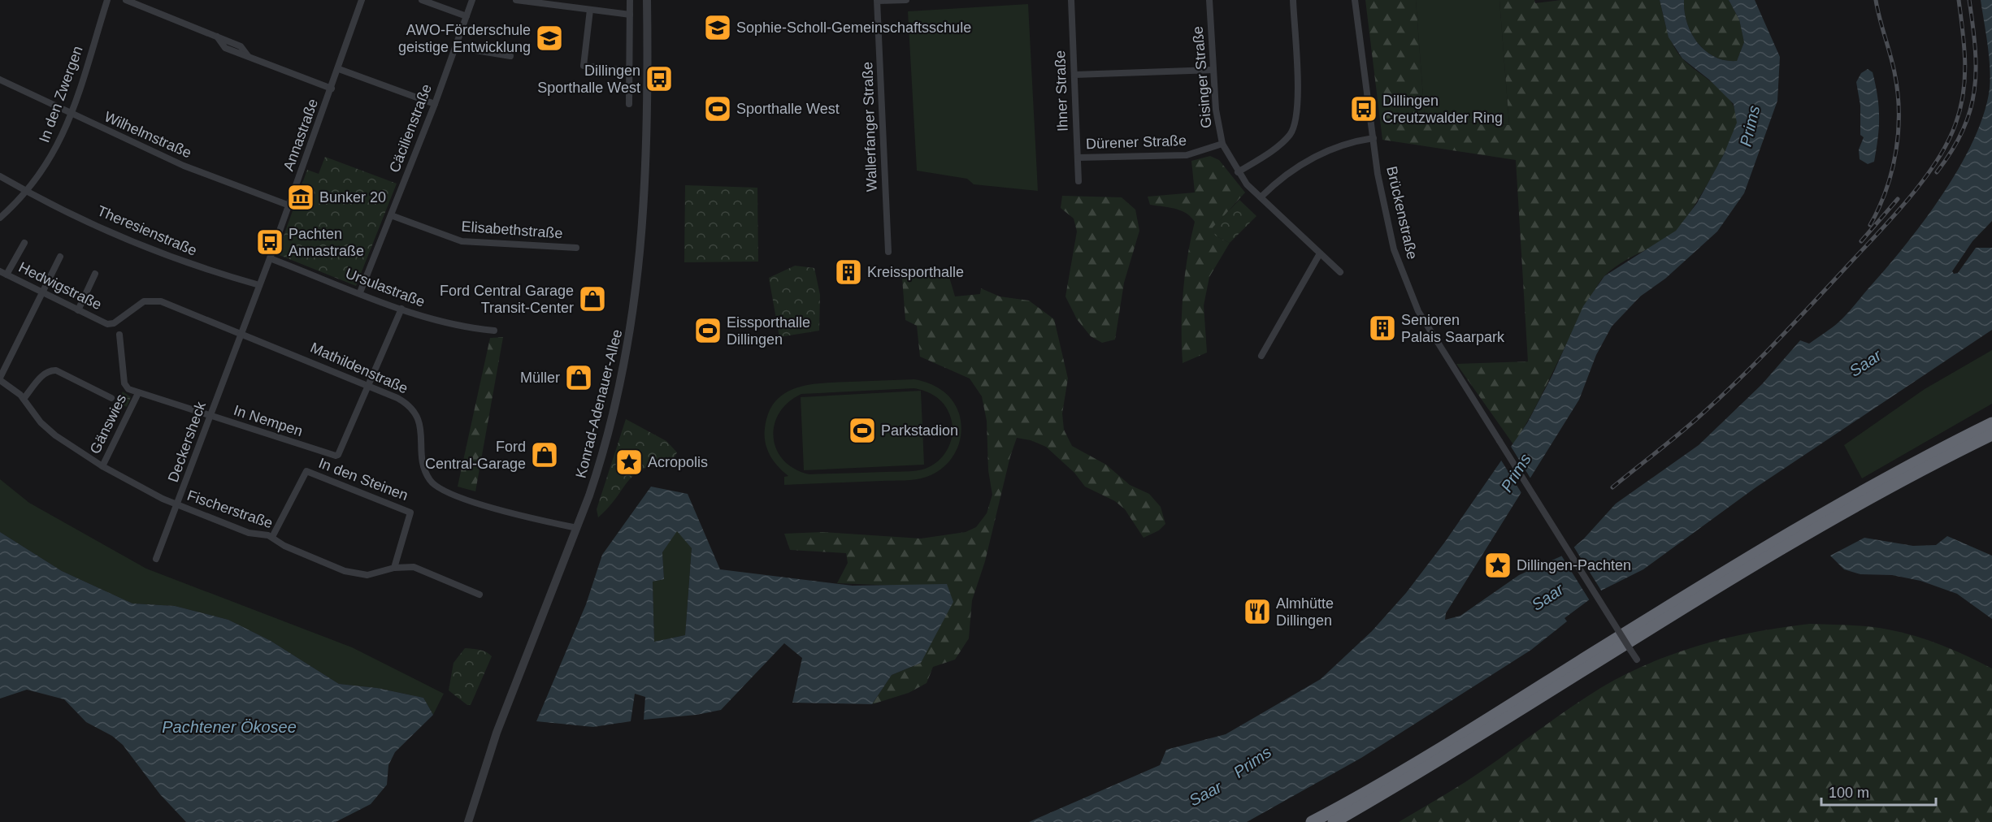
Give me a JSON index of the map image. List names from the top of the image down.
{
  "streets": {
    "street": [
      "Gisinger Straße",
      "Ihner Straße",
      "In den Zwergen",
      "Wallerfanger Straße",
      "Cäcilienstraße",
      "Wilhelmstraße",
      "Annastraße",
      "Dürener Straße",
      "Brückenstraße",
      "Elisabethstraße",
      "Theresienstraße",
      "Hedwigstraße",
      "Ursulastraße",
      "Mathildenstraße",
      "Konrad-Adenauer-Allee",
      "In Nempen",
      "Gänswies",
      "Deckersheck",
      "In den Steinen",
      "Fischerstraße"
    ]
  },
  "crossings": [
    ["Gisinger Straße", "Dürener Straße"],
    ["Ihner Straße", "Dürener Straße"],
    ["In den Zwergen", "Wilhelmstraße"],
    ["In den Zwergen", "Theresienstraße"],
    ["Cäcilienstraße", "Elisabethstraße"],
    ["Cäcilienstraße", "Ursulastraße"],
    ["Wilhelmstraße", "Annastraße"],
    ["Annastraße", "Theresienstraße"],
    ["Annastraße", "Hedwigstraße"],
    ["Annastraße", "Ursulastraße"],
    ["Annastraße", "Mathildenstraße"],
    ["Annastraße", "Deckersheck"],
    ["Hedwigstraße", "Mathildenstraße"],
    ["Hedwigstraße", "Deckersheck"],
    ["Mathildenstraße", "Konrad-Adenauer-Allee"],
    ["Mathildenstraße", "In Nempen"],
    ["Mathildenstraße", "Deckersheck"],
    ["In Nempen", "Gänswies"],
    ["In Nempen", "Deckersheck"],
    ["Gänswies", "Fischerstraße"],
    ["Deckersheck", "Fischerstraße"],
    ["In den Steinen", "Fischerstraße"]
  ],
  "water": ["Prims", "Saar", "Pachtener Ökosee"],
  "places": {
    "school or university": ["Sophie-Scholl-Gemeinschaftsschule", "AWO-Förderschule geistige Entwicklung"],
    "bus stop": ["Dillingen Sporthalle West", "Dillingen Creutzwalder Ring", "Pachten Annastraße"],
    "sports": ["Sporthalle West", "Eissporthalle Dillingen", "Parkstadion"],
    "museum": ["Bunker 20"],
    "building": ["Kreissporthalle", "Senioren Palais Saarpark"],
    "shop": ["Ford Central Garage Transit-Center", "Müller", "Ford Central-Garage"],
    "place": ["Acropolis", "Dillingen-Pachten"],
    "restaurant": ["Almhütte Dillingen"]
  },
  "scale_bar": "100 m"
}
